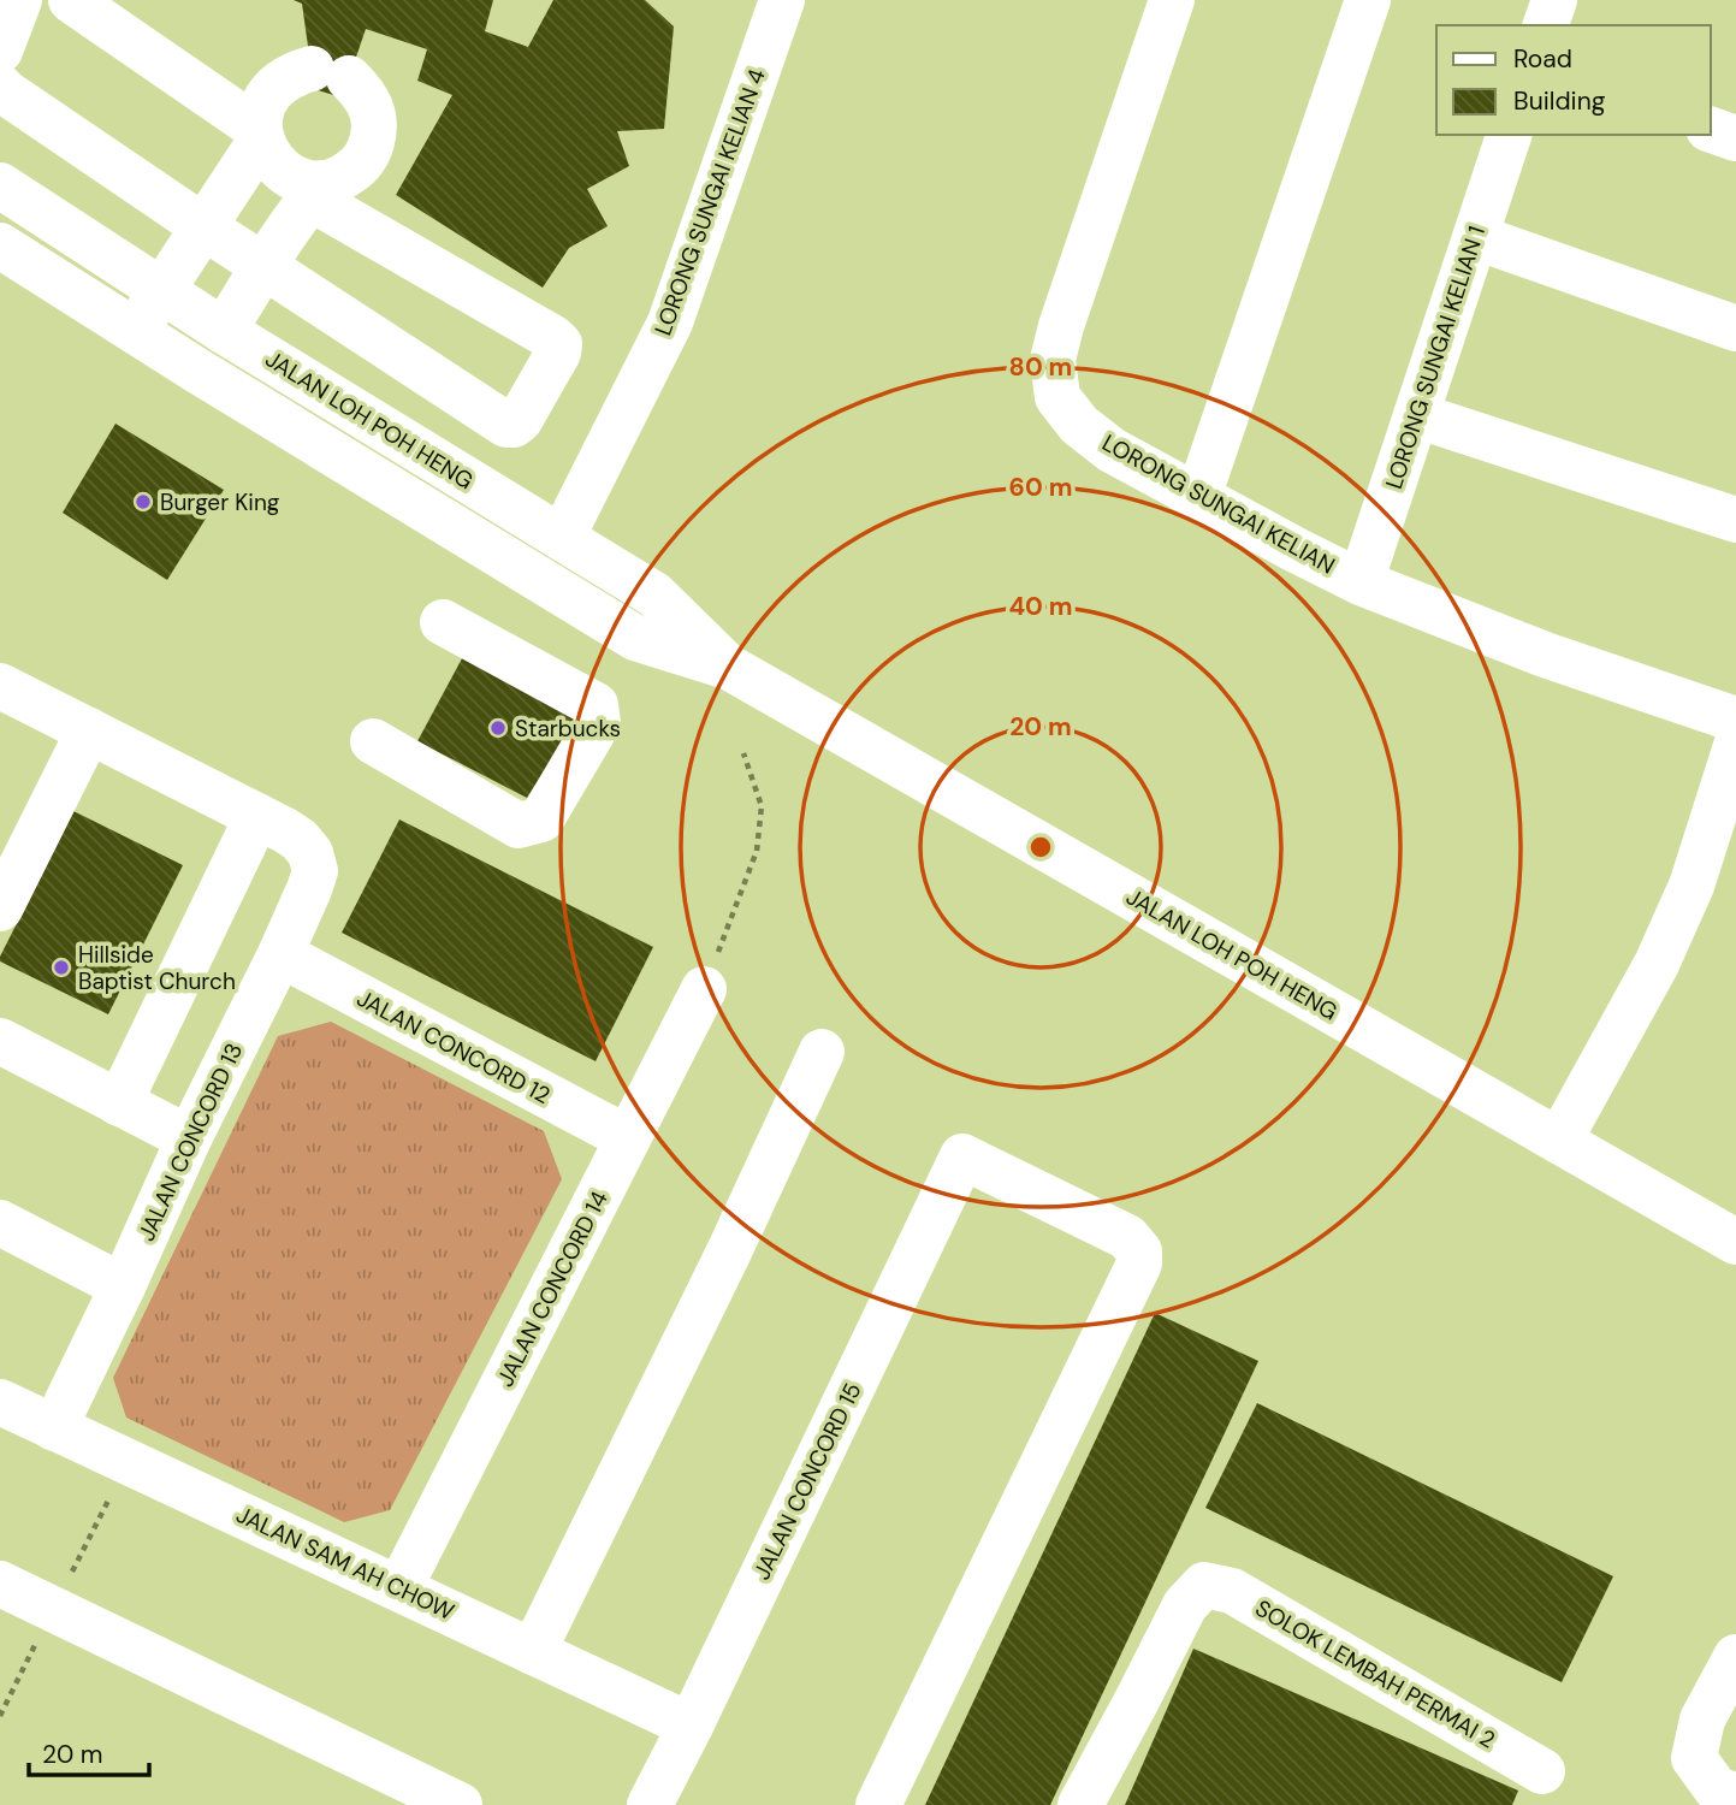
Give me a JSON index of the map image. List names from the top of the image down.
{
  "streets": {
    "street": [
      "LORONG SUNGAI KELIAN 4",
      "LORONG SUNGAI KELIAN 1",
      "JALAN LOH POH HENG",
      "LORONG SUNGAI KELIAN",
      "JALAN CONCORD 12",
      "JALAN CONCORD 13",
      "JALAN CONCORD 14",
      "JALAN CONCORD 15",
      "JALAN SAM AH CHOW",
      "SOLOK LEMBAH PERMAI 2"
    ]
  },
  "crossings": [
    ["LORONG SUNGAI KELIAN 4", "JALAN LOH POH HENG"],
    ["LORONG SUNGAI KELIAN 1", "LORONG SUNGAI KELIAN"],
    ["JALAN CONCORD 12", "JALAN CONCORD 13"],
    ["JALAN CONCORD 12", "JALAN CONCORD 14"],
    ["JALAN CONCORD 13", "JALAN SAM AH CHOW"],
    ["JALAN CONCORD 14", "JALAN SAM AH CHOW"],
    ["JALAN CONCORD 15", "JALAN SAM AH CHOW"]
  ],
  "places": ["Burger King", "Starbucks", "Hillside Baptist Church"],
  "legend": ["Road", "Building"],
  "scale_bar": "20 m",
  "rings": [
    "80 m",
    "60 m",
    "40 m",
    "20 m"
  ]
}
